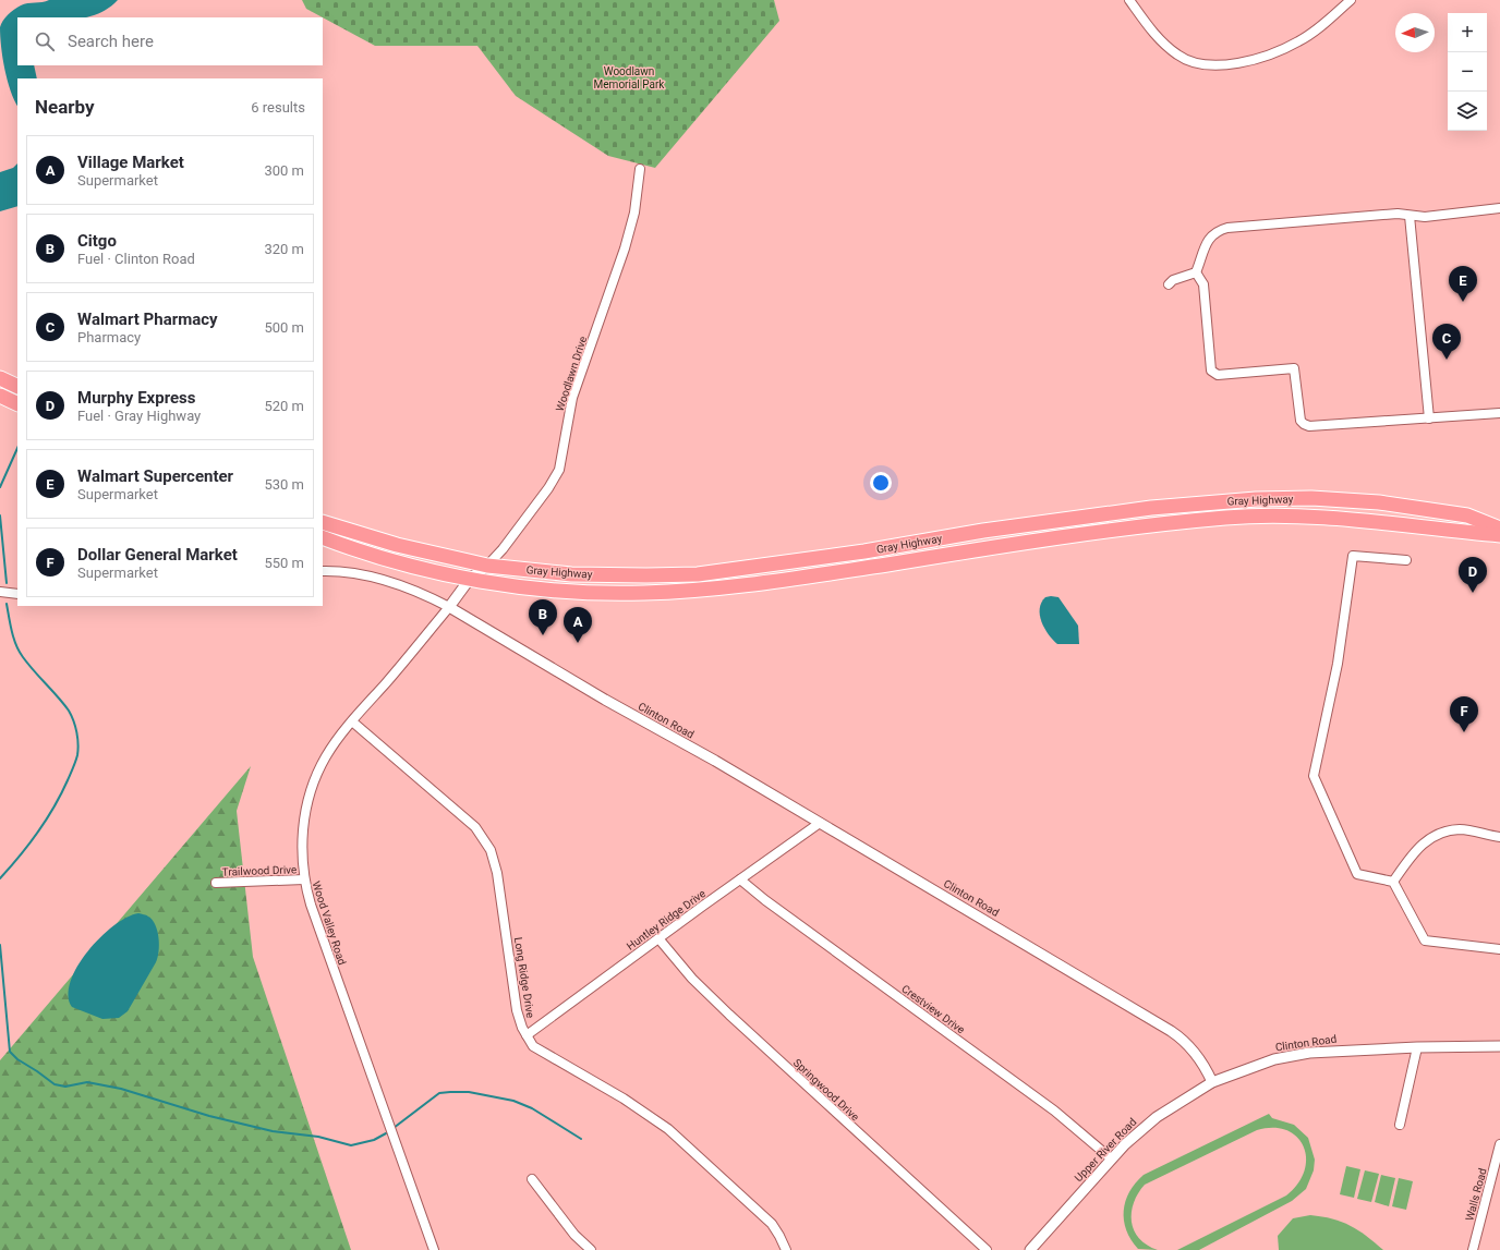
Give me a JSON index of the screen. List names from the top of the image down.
{
  "streets": {
    "highway": ["Gray Highway"],
    "street": [
      "Woodlawn Drive",
      "Clinton Road",
      "Trailwood Drive",
      "Huntley Ridge Drive",
      "Wood Valley Road",
      "Long Ridge Drive",
      "Crestview Drive",
      "Springwood Drive",
      "Upper River Road",
      "Walls Road"
    ]
  },
  "crossings": [
    ["Woodlawn Drive", "Gray Highway"],
    ["Clinton Road", "Huntley Ridge Drive"],
    ["Clinton Road", "Wood Valley Road"],
    ["Clinton Road", "Upper River Road"],
    ["Trailwood Drive", "Wood Valley Road"],
    ["Huntley Ridge Drive", "Long Ridge Drive"],
    ["Huntley Ridge Drive", "Crestview Drive"],
    ["Huntley Ridge Drive", "Springwood Drive"],
    ["Wood Valley Road", "Long Ridge Drive"],
    ["Crestview Drive", "Upper River Road"]
  ],
  "parks": ["Woodlawn Memorial Park"],
  "north": "left",
  "page": {
    "map_buttons": ["+", "−"],
    "search": "Search here",
    "heading": ["Nearby", "6 results"],
    "list": [
      {
        "mark": "A",
        "name": "Village Market",
        "note": "Supermarket",
        "value": "300 m"
      },
      {
        "mark": "B",
        "name": "Citgo",
        "note": "Fuel · Clinton Road",
        "value": "320 m"
      },
      {
        "mark": "C",
        "name": "Walmart Pharmacy",
        "note": "Pharmacy",
        "value": "500 m"
      },
      {
        "mark": "D",
        "name": "Murphy Express",
        "note": "Fuel · Gray Highway",
        "value": "520 m"
      },
      {
        "mark": "E",
        "name": "Walmart Supercenter",
        "note": "Supermarket",
        "value": "530 m"
      },
      {
        "mark": "F",
        "name": "Dollar General Market",
        "note": "Supermarket",
        "value": "550 m"
      }
    ],
    "pins": [
      "E",
      "C",
      "D",
      "B",
      "A",
      "F"
    ]
  }
}
